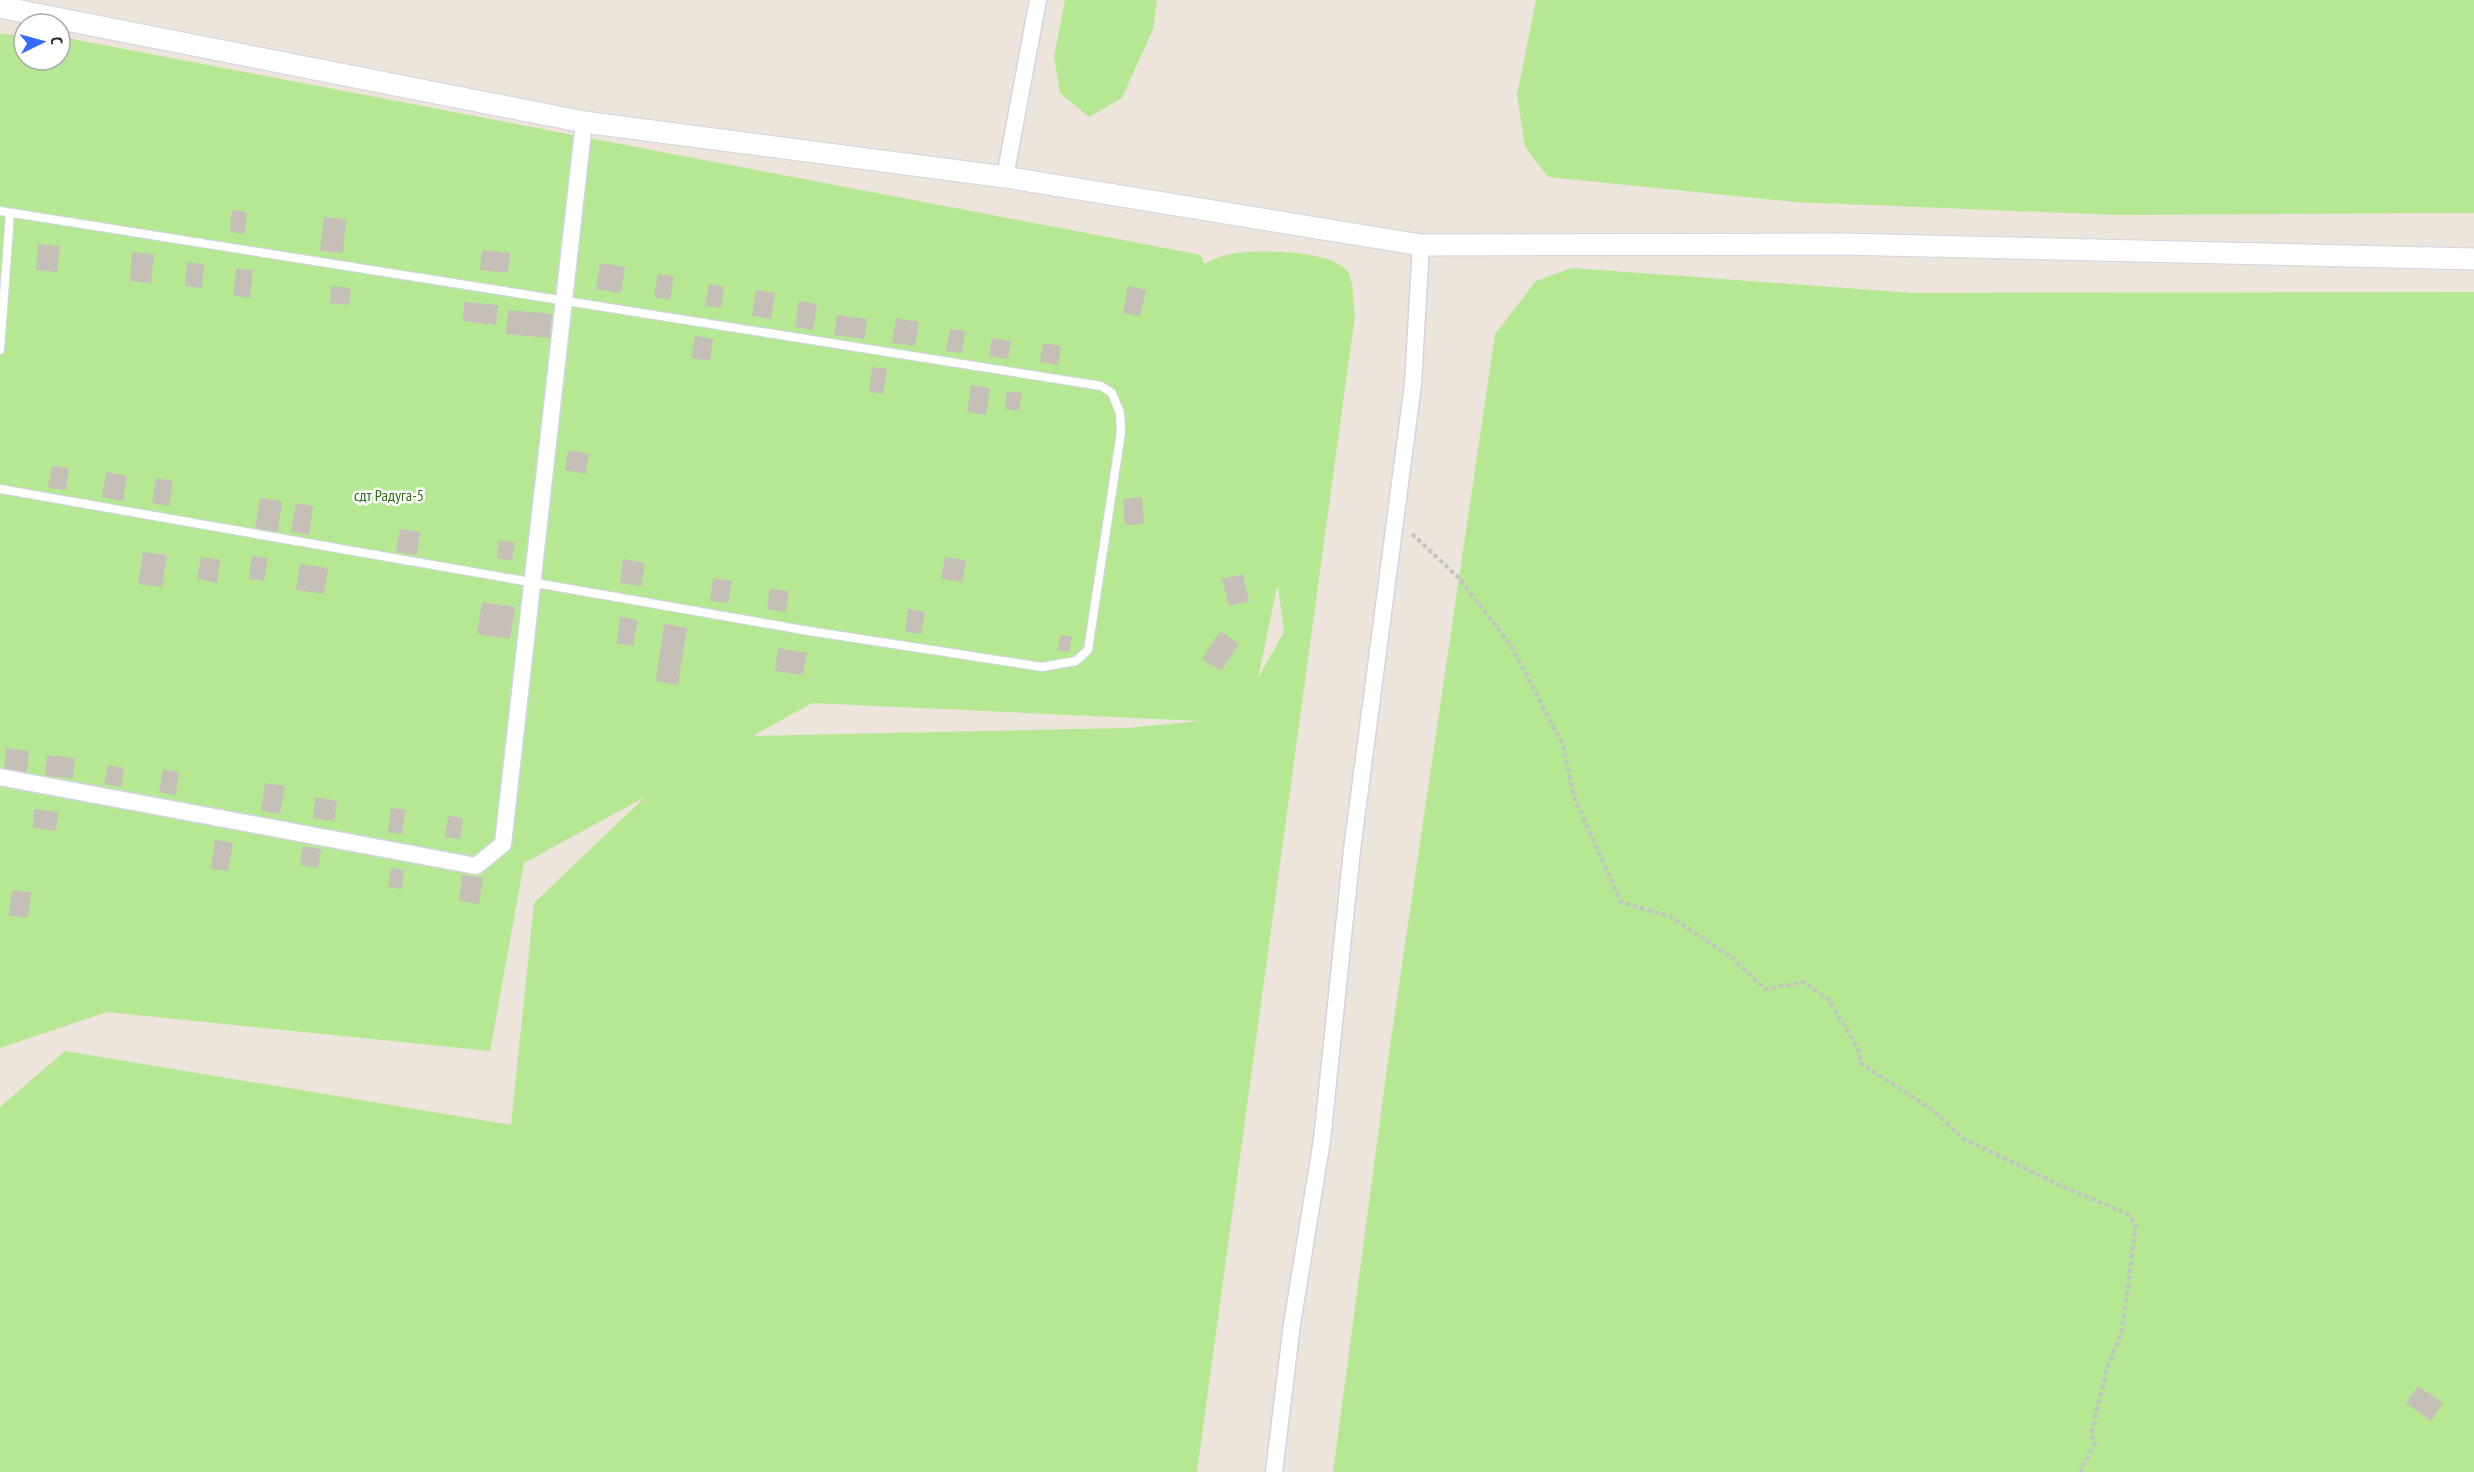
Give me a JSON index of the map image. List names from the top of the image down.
{
  "parks": ["сдт Радуга-5"],
  "north": "right"
}
